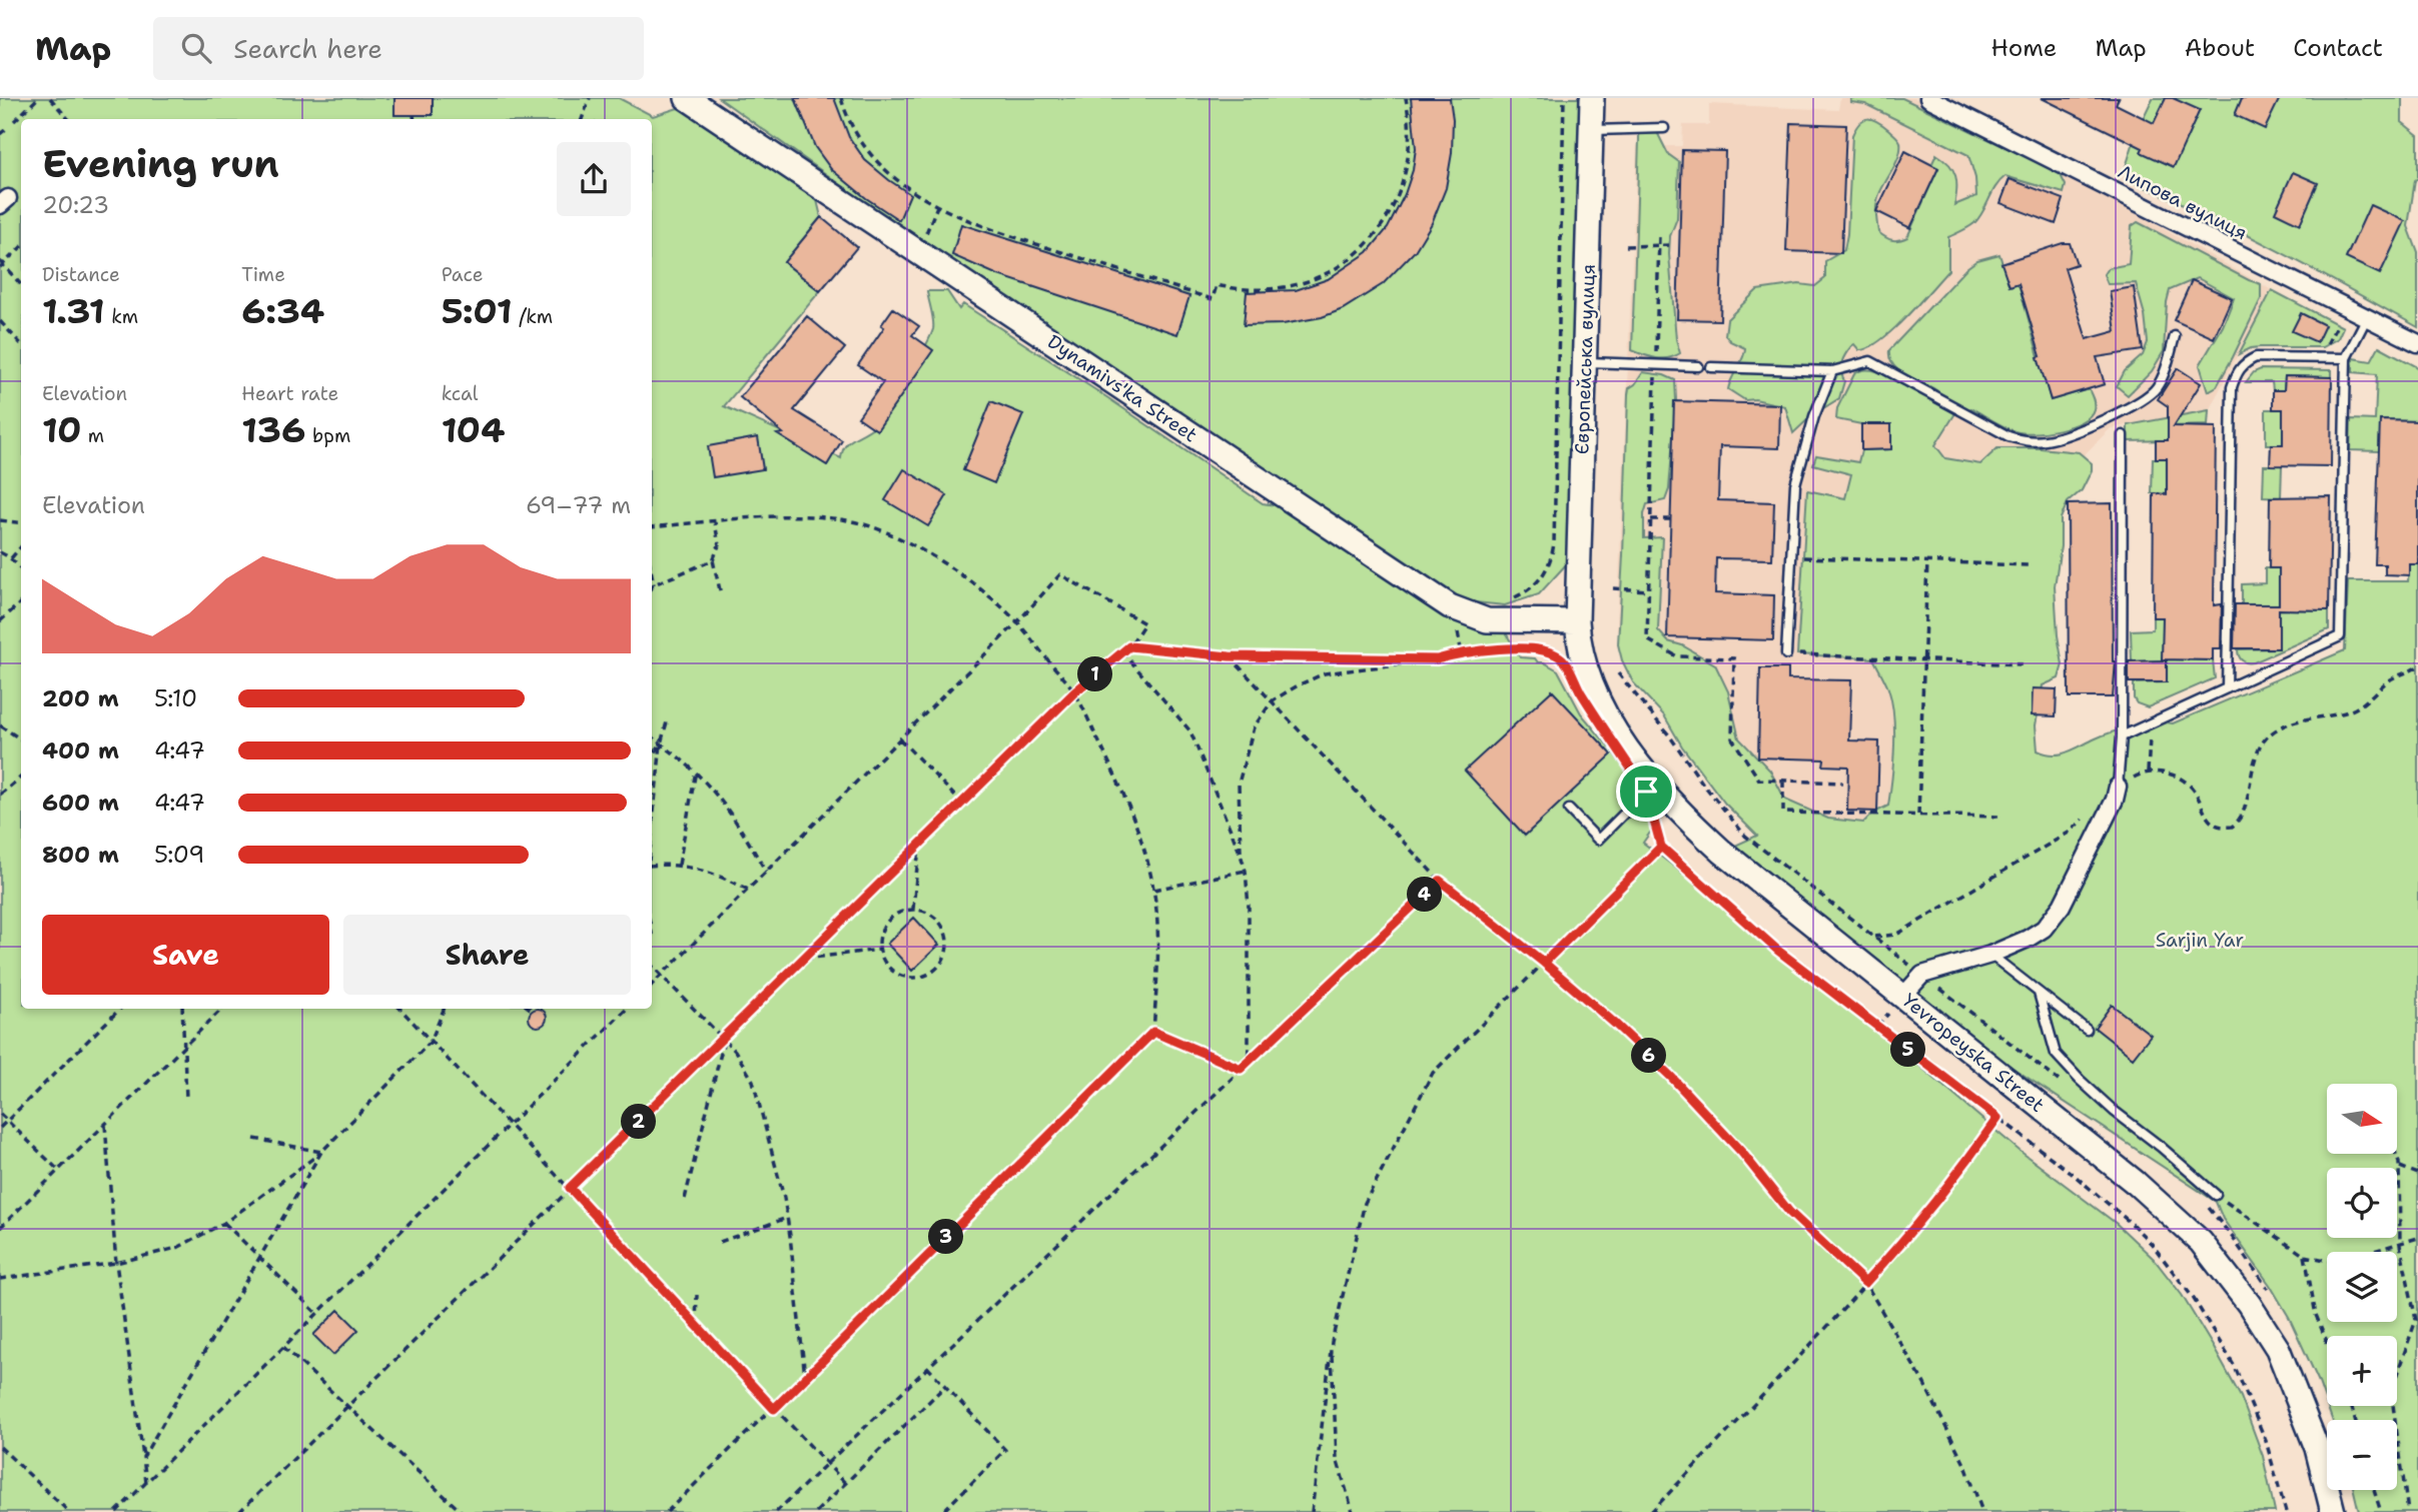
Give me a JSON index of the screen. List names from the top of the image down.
{
  "streets": {
    "main road": ["Європейська вулиця", "Dynamivs'ka Street", "Yevropeyska Street"],
    "street": ["Липова вулиця"]
  },
  "crossings": [
    ["Європейська вулиця", "Dynamivs'ka Street"],
    ["Європейська вулиця", "Yevropeyska Street"],
    ["Dynamivs'ka Street", "Yevropeyska Street"]
  ],
  "parks": ["Sarjin Yar"],
  "north": "right",
  "page": {
    "header": "Map",
    "search": "Search here",
    "nav": [
      "Home",
      "Map",
      "About",
      "Contact"
    ],
    "heading": ["Evening run", "20:23"],
    "stats": [
      ["Distance", "1.31 km"],
      ["Time", "6:34"],
      ["Pace", "5:01 /km"],
      ["Elevation", "10 m"],
      ["Heart rate", "136 bpm"],
      ["kcal", "104"]
    ],
    "chart": ["Elevation", "69–77 m"],
    "pins": [
      "1",
      "4",
      "5",
      "6",
      "2",
      "3"
    ],
    "list": [
      {
        "name": "200 m",
        "note": "5:10"
      },
      {
        "name": "400 m",
        "note": "4:47"
      },
      {
        "name": "600 m",
        "note": "4:47"
      },
      {
        "name": "800 m",
        "note": "5:09"
      }
    ],
    "buttons": ["Save", "Share"],
    "map_buttons": ["+", "−"]
  }
}
